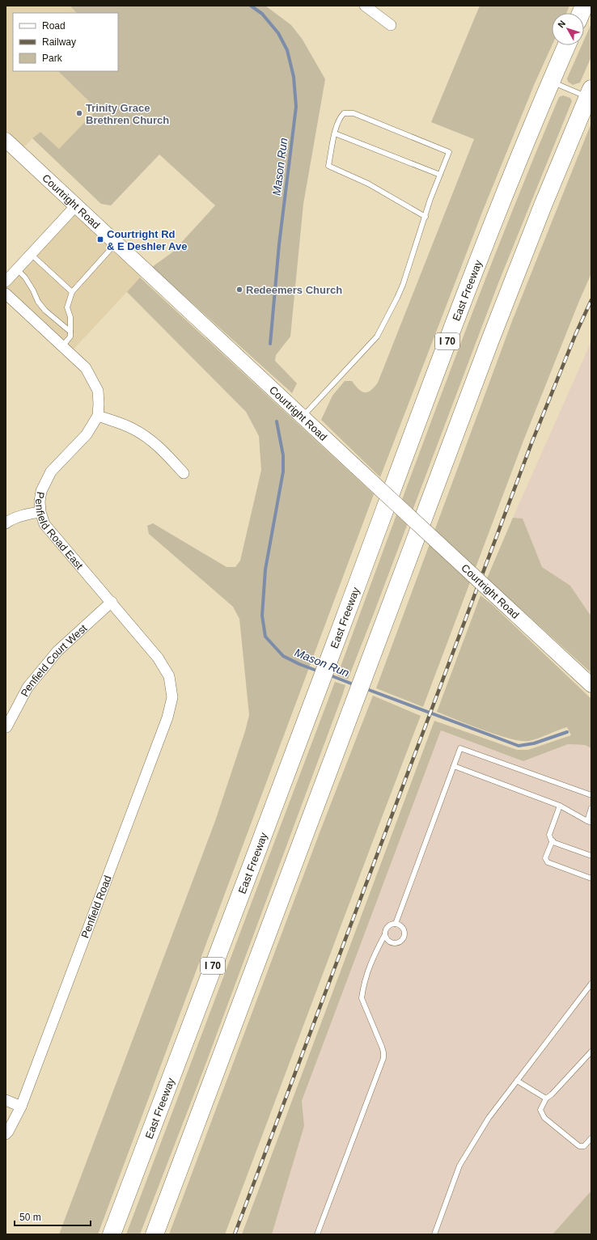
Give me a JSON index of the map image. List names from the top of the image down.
{
  "streets": {
    "highway": ["East Freeway", "I 70"],
    "street": [
      "Courtright Road",
      "Penfield Road East",
      "Penfield Court West",
      "Penfield Road"
    ]
  },
  "crossings": [
    ["Penfield Road East", "Penfield Court West"],
    ["Penfield Road East", "Penfield Road"]
  ],
  "water": ["Mason Run"],
  "places": {
    "other": ["Trinity Grace Brethren Church", "Redeemers Church"],
    "transit": ["Courtright Rd & E Deshler Ave"]
  },
  "legend": ["Road", "Railway", "Park"],
  "scale_bar": "50 m",
  "north": "top left"
}
